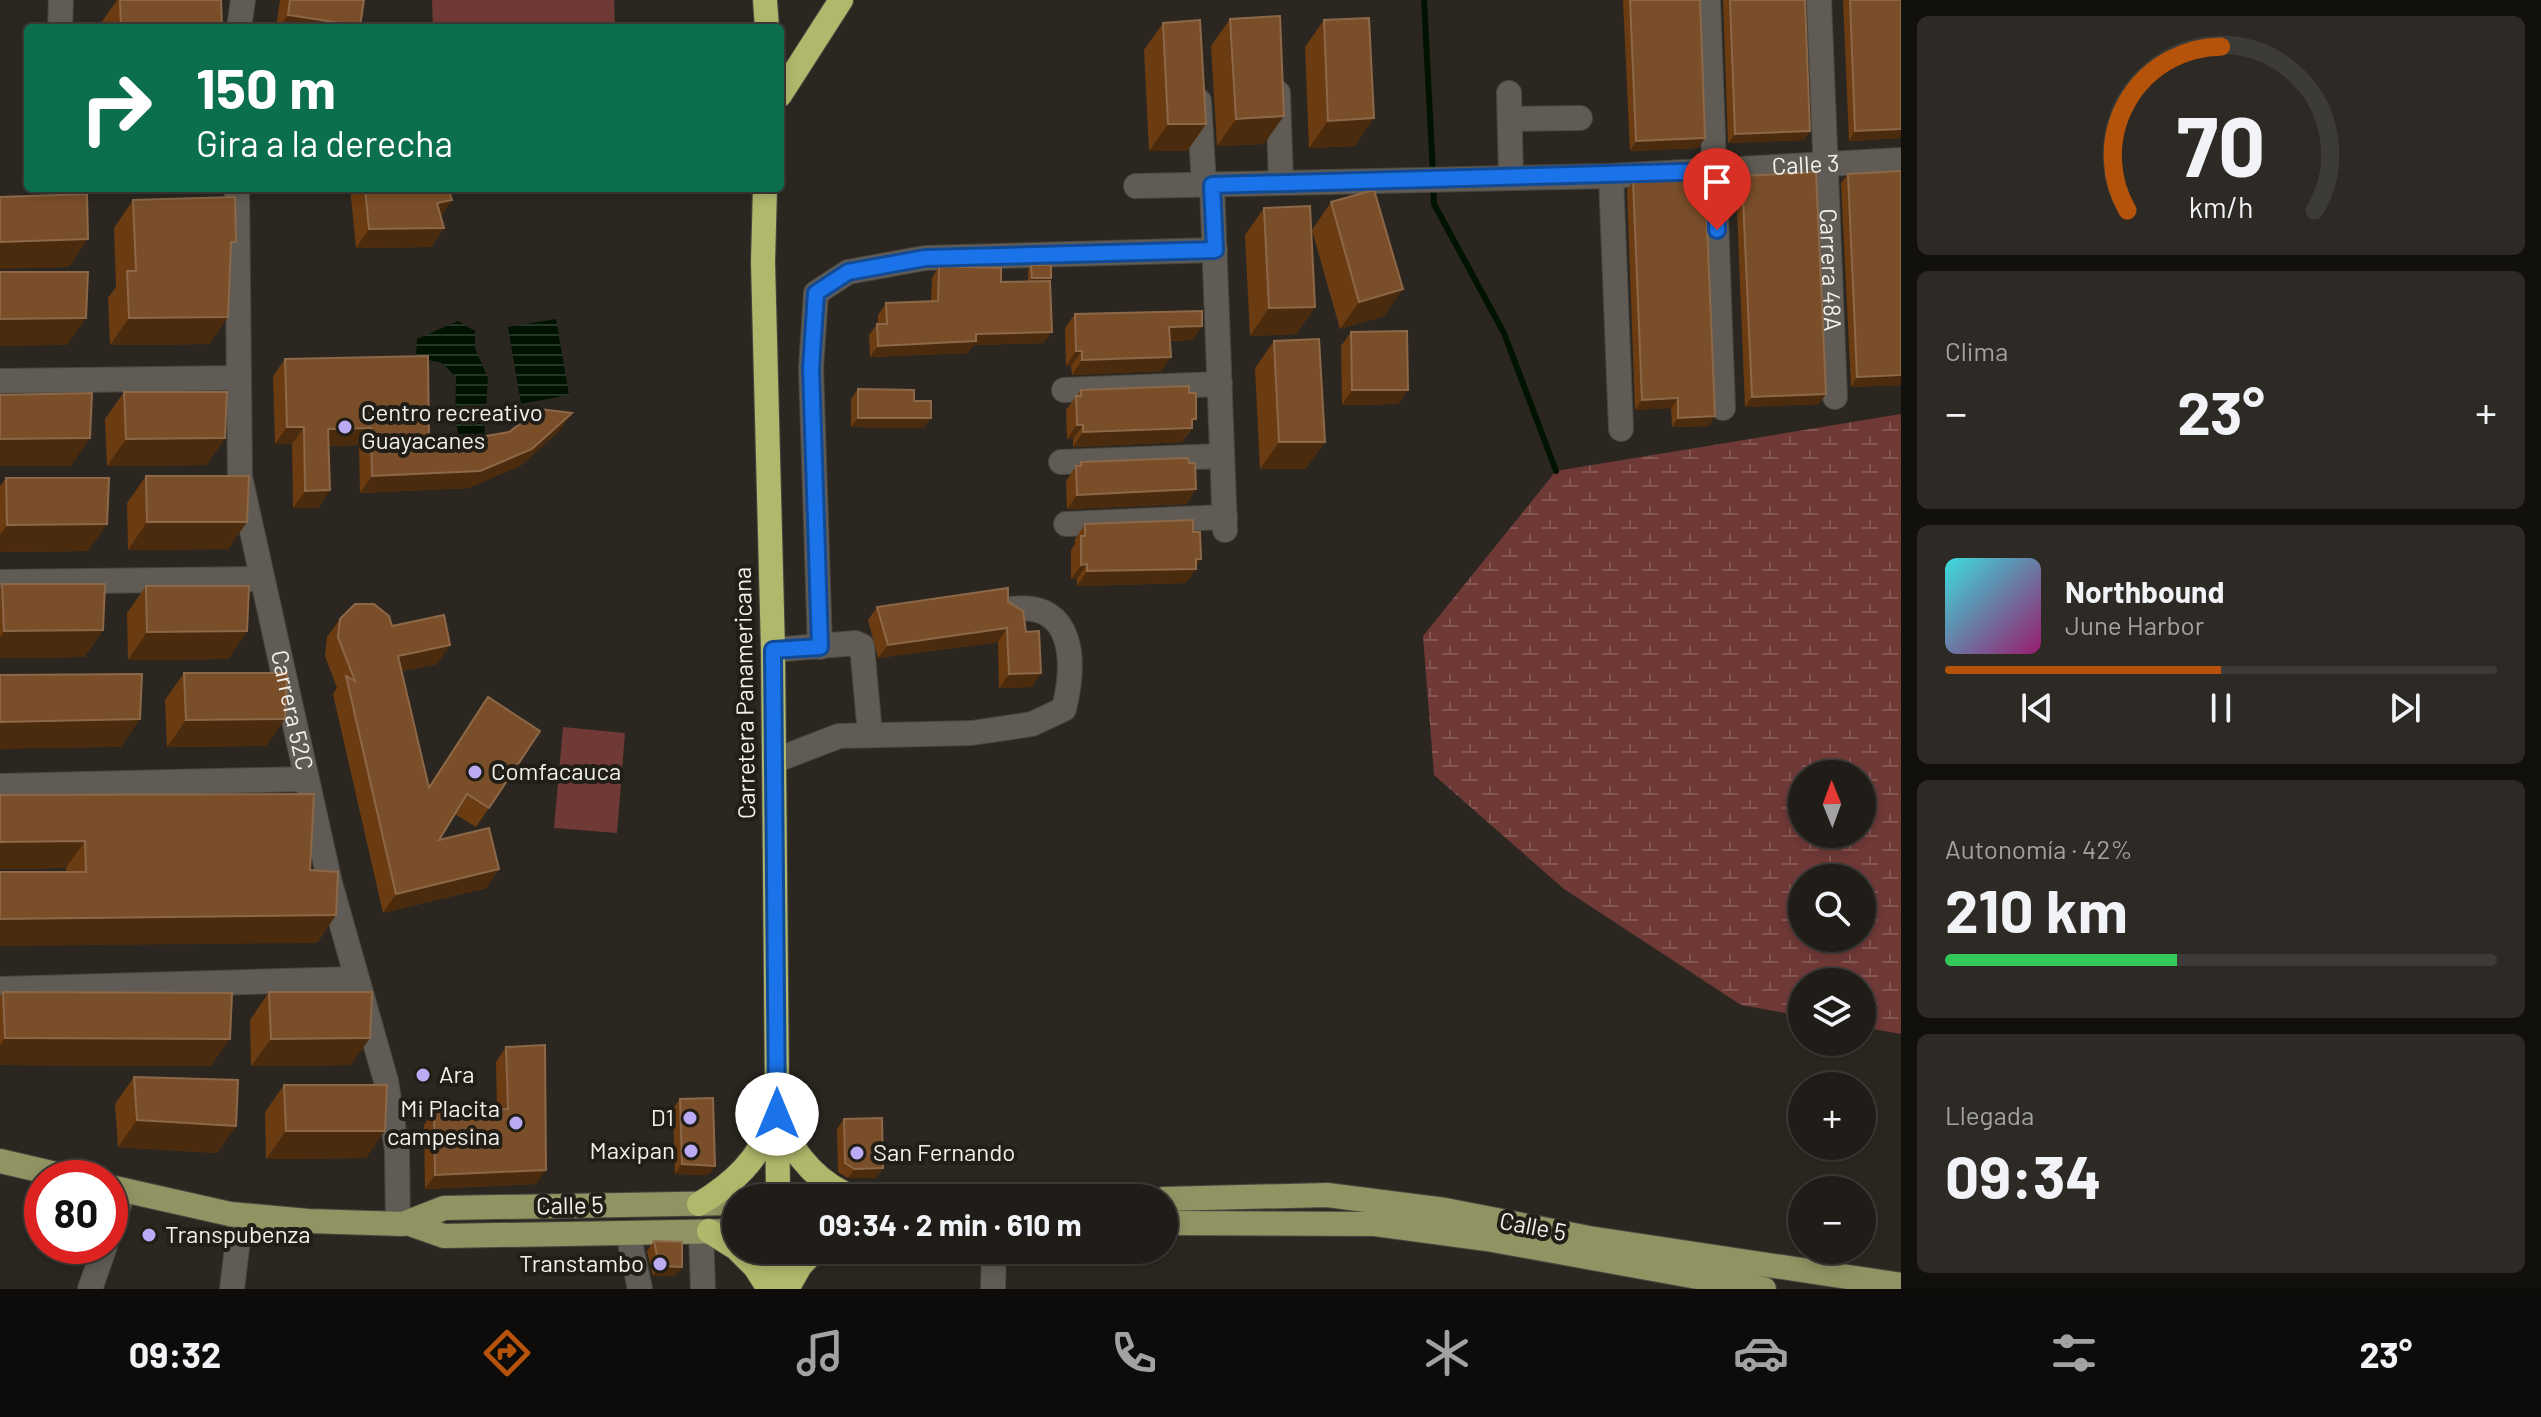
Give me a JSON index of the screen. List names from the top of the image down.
{
  "streets": {
    "highway": ["Carretera Panamericana"],
    "main road": ["Calle 5"],
    "street": ["Calle 3", "Carrera 48A", "Carrera 52C"]
  },
  "crossings": [
    ["Calle 3", "Carrera 48A"],
    ["Carrera 52C", "Calle 5"]
  ],
  "places": [
    "Centro recreativo Guayacanes",
    "Comfacauca",
    "Ara",
    "D1",
    "Mi Placita campesina",
    "Maxipan",
    "San Fernando",
    "Transpubenza",
    "Transtambo"
  ],
  "north": "top",
  "page": {
    "turn": ["150 m", "Gira a la derecha"],
    "tile": [
      "Clima",
      ["Autonomía · 42%", "210 km"],
      ["Llegada", "09:34"]
    ],
    "heat": ["−", "23°", "+"],
    "song": ["Northbound", "June Harbor"],
    "map_buttons": ["+", "−"],
    "limit": "80",
    "trip": "09:34 · 2 min · 610 m",
    "tabs": ["09:32", "23°"],
    "gauge": ["70", "km/h"]
  }
}
